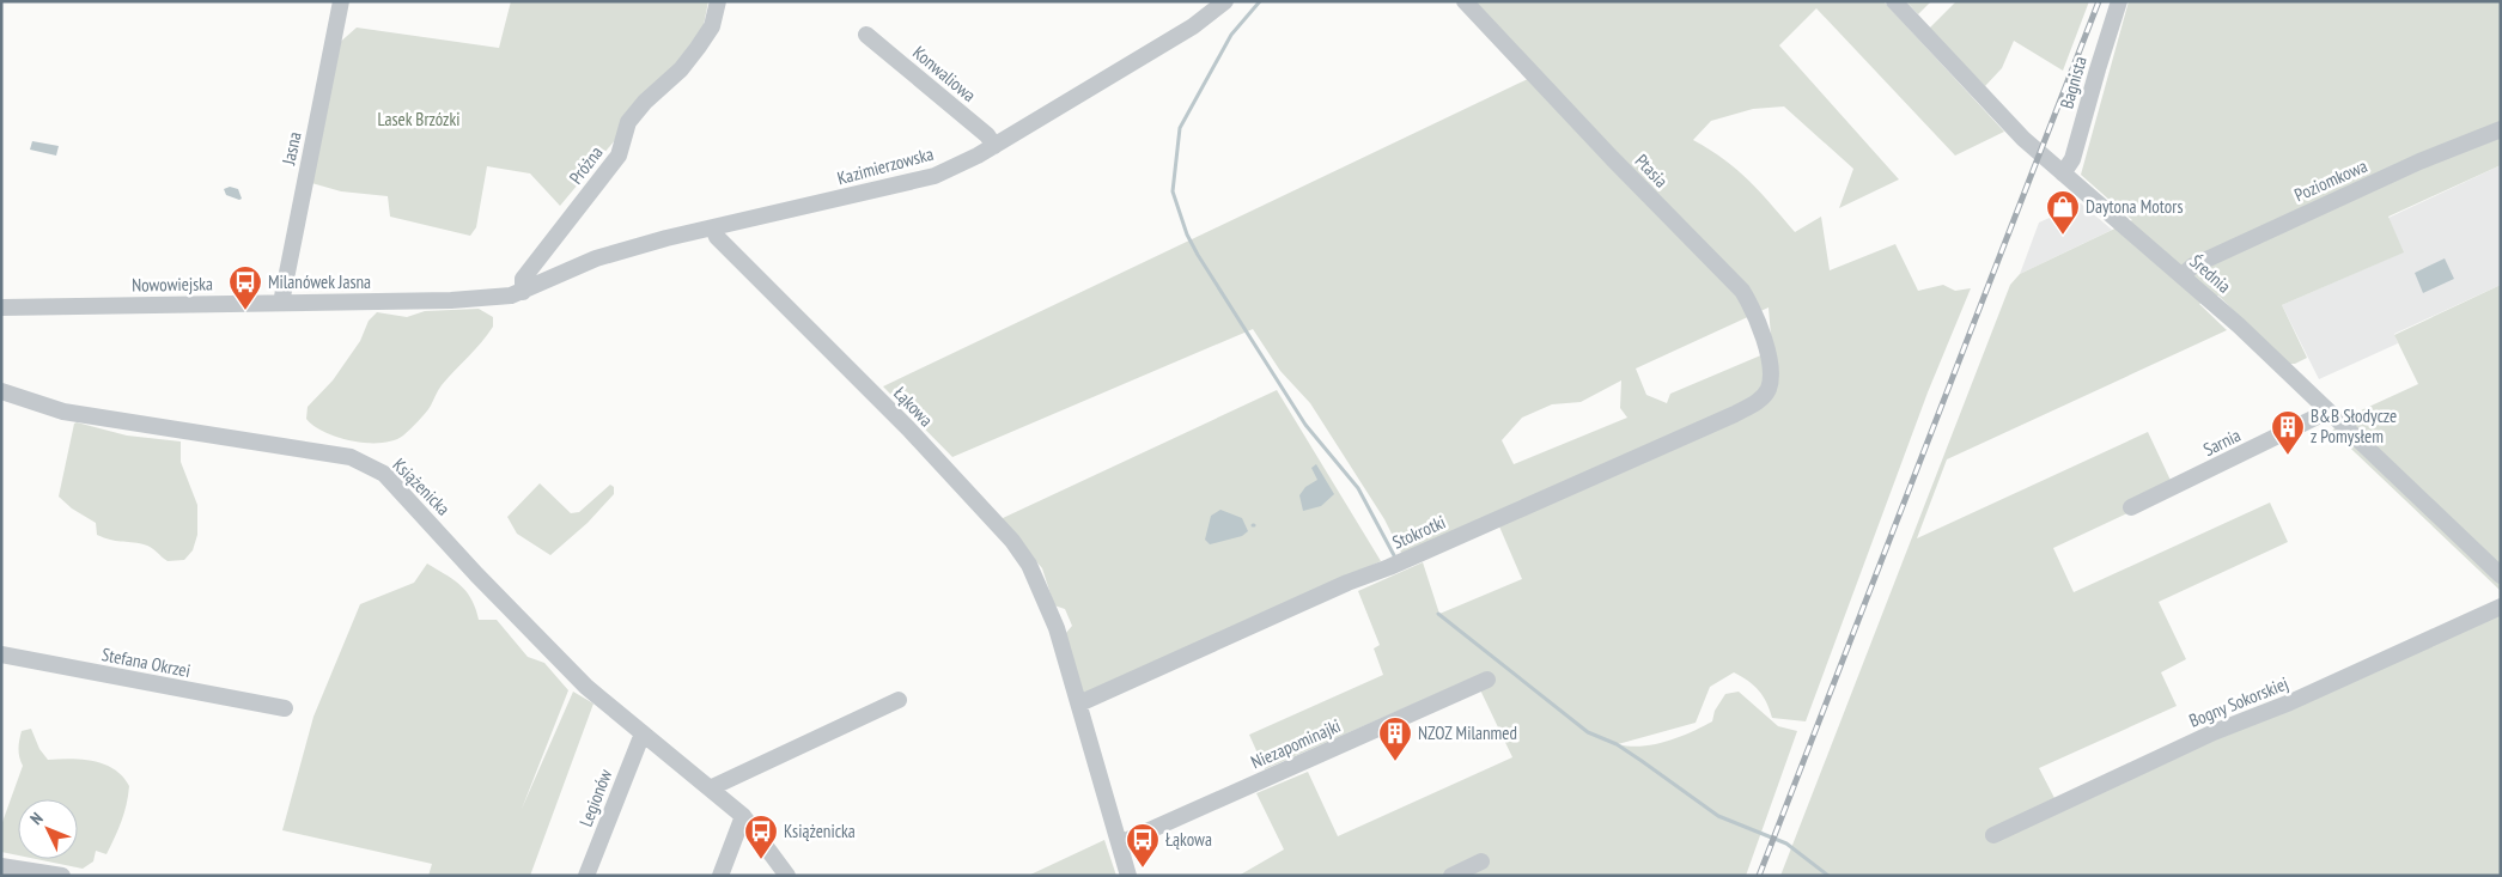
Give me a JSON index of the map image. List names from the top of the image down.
{
  "streets": {
    "street": [
      "Konwaliowa",
      "Bagnista",
      "Jasna",
      "Próżna",
      "Kazimierzowska",
      "Ptasia",
      "Poziomkowa",
      "Średnia",
      "Nowowiejska",
      "Łąkowa",
      "Sarnia",
      "Książenicka",
      "Stokrotki",
      "Stefana Okrzei",
      "Bogny Sokorskiej",
      "Niezapominajki",
      "Legionów"
    ]
  },
  "crossings": [
    ["Konwaliowa", "Kazimierzowska"],
    ["Bagnista", "Średnia"],
    ["Jasna", "Nowowiejska"],
    ["Próżna", "Kazimierzowska"],
    ["Próżna", "Nowowiejska"],
    ["Kazimierzowska", "Nowowiejska"],
    ["Kazimierzowska", "Łąkowa"],
    ["Ptasia", "Stokrotki"],
    ["Poziomkowa", "Średnia"],
    ["Średnia", "Sarnia"],
    ["Łąkowa", "Stokrotki"],
    ["Łąkowa", "Niezapominajki"],
    ["Książenicka", "Legionów"]
  ],
  "parks": ["Lasek Brzózki"],
  "places": {
    "shop": ["Daytona Motors"],
    "bus stop": ["Milanówek Jasna", "Książenicka", "Łąkowa"],
    "building": ["B&B Słodycze z Pomysłem", "NZOZ Milanmed"]
  },
  "north": "top left"
}
